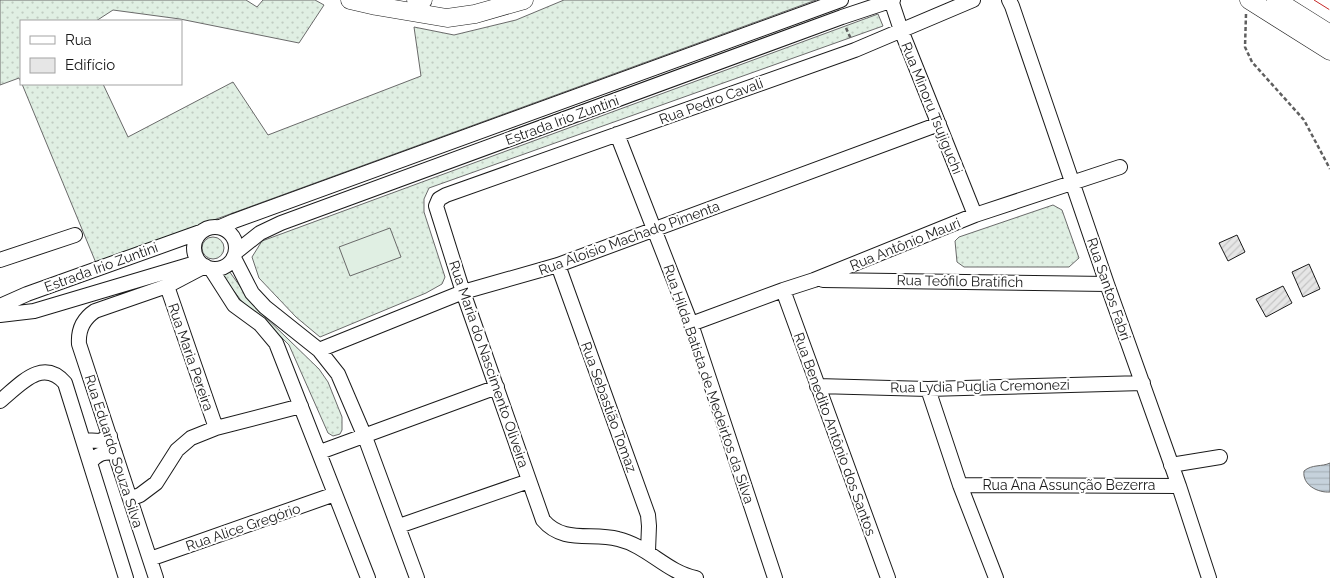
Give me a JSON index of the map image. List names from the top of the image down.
{
  "streets": {
    "street": [
      "Rua Pedro Cavali",
      "Rua Minoru Tsujiguchi",
      "Estrada Irio Zuntini",
      "Rua Aloísio Machado Pimenta",
      "Rua Antônio Mauri",
      "Rua Teófilo Bratifich",
      "Rua Santos Fabri",
      "Rua Maria Pereira",
      "Rua Maria do Nascimento Oliveira",
      "Rua Hilda Batista de Medeirtos da Silva",
      "Rua Lydia Puglia Cremonezi",
      "Rua Sebastião Tomaz",
      "Rua Benedito Antônio dos Santos",
      "Rua Eduardo Souza Silva",
      "Rua Ana Assunção Bezerra",
      "Rua Alice Gregório"
    ]
  },
  "crossings": [
    ["Rua Pedro Cavali", "Rua Minoru Tsujiguchi"],
    ["Rua Pedro Cavali", "Rua Maria do Nascimento Oliveira"],
    ["Rua Pedro Cavali", "Rua Hilda Batista de Medeirtos da Silva"],
    ["Rua Minoru Tsujiguchi", "Estrada Irio Zuntini"],
    ["Rua Minoru Tsujiguchi", "Rua Aloísio Machado Pimenta"],
    ["Rua Minoru Tsujiguchi", "Rua Antônio Mauri"],
    ["Rua Aloísio Machado Pimenta", "Rua Maria do Nascimento Oliveira"],
    ["Rua Aloísio Machado Pimenta", "Rua Hilda Batista de Medeirtos da Silva"],
    ["Rua Aloísio Machado Pimenta", "Rua Sebastião Tomaz"],
    ["Rua Antônio Mauri", "Rua Teófilo Bratifich"],
    ["Rua Antônio Mauri", "Rua Santos Fabri"],
    ["Rua Antônio Mauri", "Rua Hilda Batista de Medeirtos da Silva"],
    ["Rua Antônio Mauri", "Rua Benedito Antônio dos Santos"],
    ["Rua Teófilo Bratifich", "Rua Santos Fabri"],
    ["Rua Santos Fabri", "Rua Lydia Puglia Cremonezi"],
    ["Rua Santos Fabri", "Rua Ana Assunção Bezerra"],
    ["Rua Maria Pereira", "Rua Eduardo Souza Silva"],
    ["Rua Maria do Nascimento Oliveira", "Rua Sebastião Tomaz"],
    ["Rua Lydia Puglia Cremonezi", "Rua Benedito Antônio dos Santos"],
    ["Rua Eduardo Souza Silva", "Rua Alice Gregório"]
  ],
  "legend": ["Rua", "Edifício"]
}
